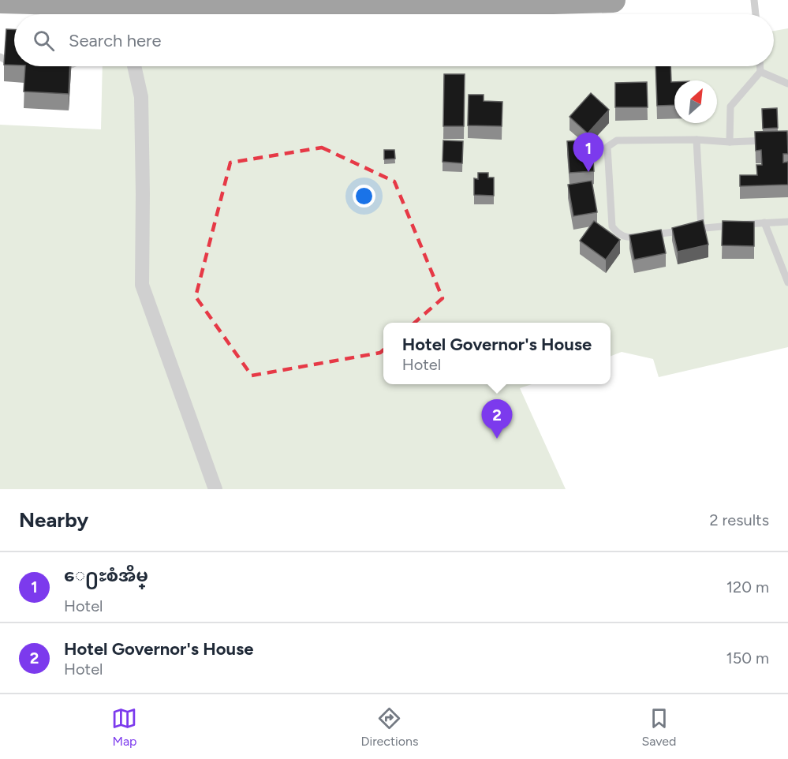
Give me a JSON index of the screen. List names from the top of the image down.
{
  "north": "top right",
  "page": {
    "search": "Search here",
    "pins": ["1", "2"],
    "popup": ["Hotel Governor's House", "Hotel"],
    "heading": ["Nearby", "2 results"],
    "list": [
      {
        "mark": "1",
        "name": "ေ႐ႊစံအိမ္",
        "note": "Hotel",
        "value": "120 m"
      },
      {
        "mark": "2",
        "name": "Hotel Governor's House",
        "note": "Hotel",
        "value": "150 m"
      }
    ],
    "nav": ["Map", "Directions", "Saved"]
  }
}
